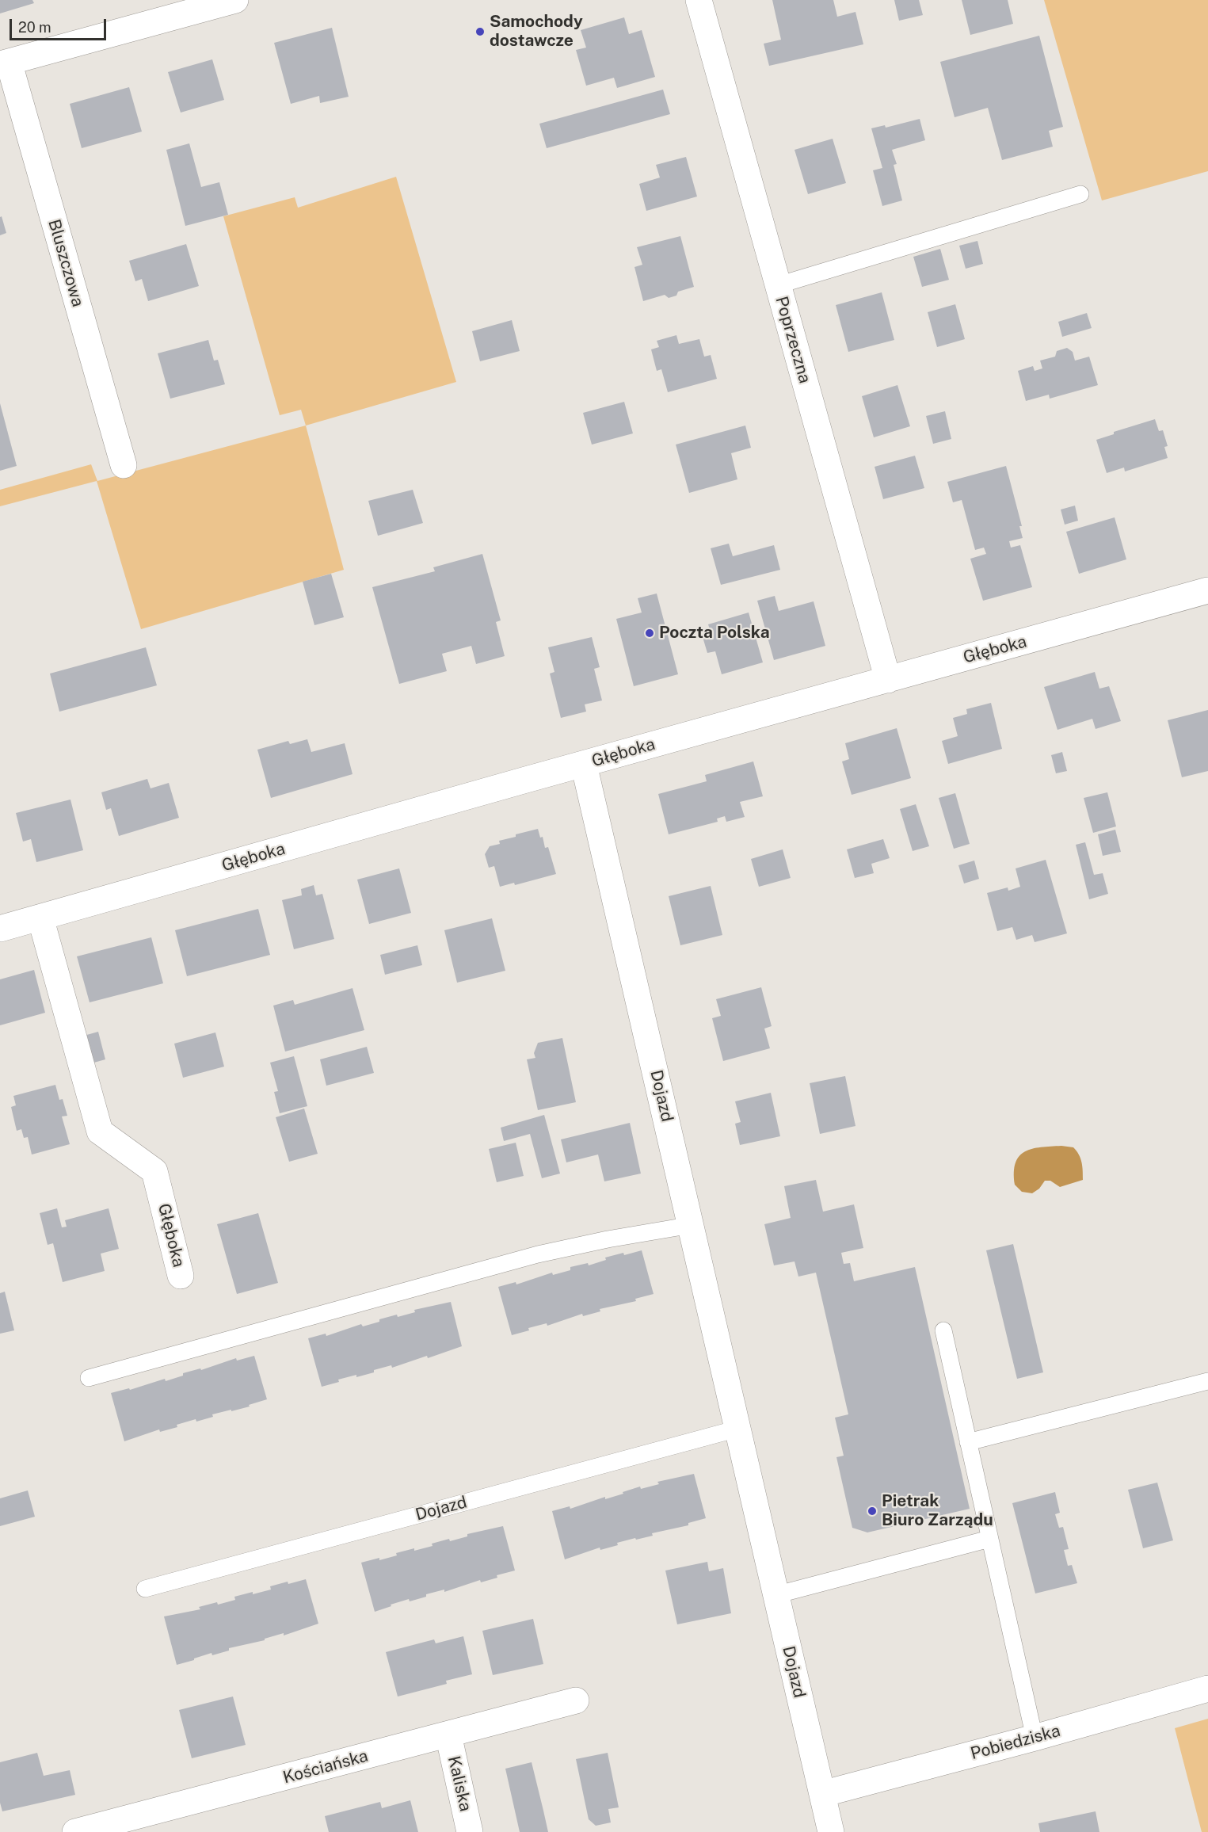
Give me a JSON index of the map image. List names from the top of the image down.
{
  "streets": {
    "street": [
      "Bluszczowa",
      "Poprzeczna",
      "Głęboka",
      "Dojazd",
      "Pobiedziska",
      "Kościańska",
      "Kaliska"
    ]
  },
  "crossings": [
    ["Poprzeczna", "Głęboka"],
    ["Głęboka", "Dojazd"],
    ["Dojazd", "Pobiedziska"],
    ["Kościańska", "Kaliska"]
  ],
  "places": ["Samochody dostawcze", "Poczta Polska", "Pietrak Biuro Zarządu"],
  "scale_bar": "20 m"
}
